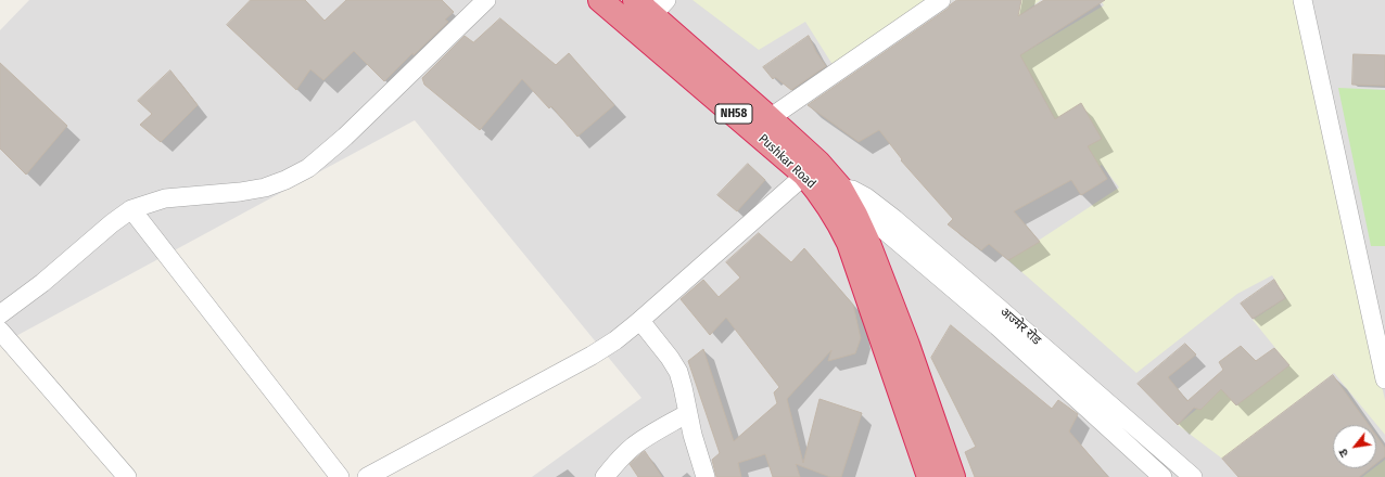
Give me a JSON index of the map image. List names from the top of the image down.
{
  "streets": {
    "highway": ["NH58", "Pushkar Road"],
    "street": ["अज्मेर रोड"]
  },
  "crossings": [
    ["Pushkar Road", "अज्मेर रोड"]
  ],
  "north": "bottom left"
}
